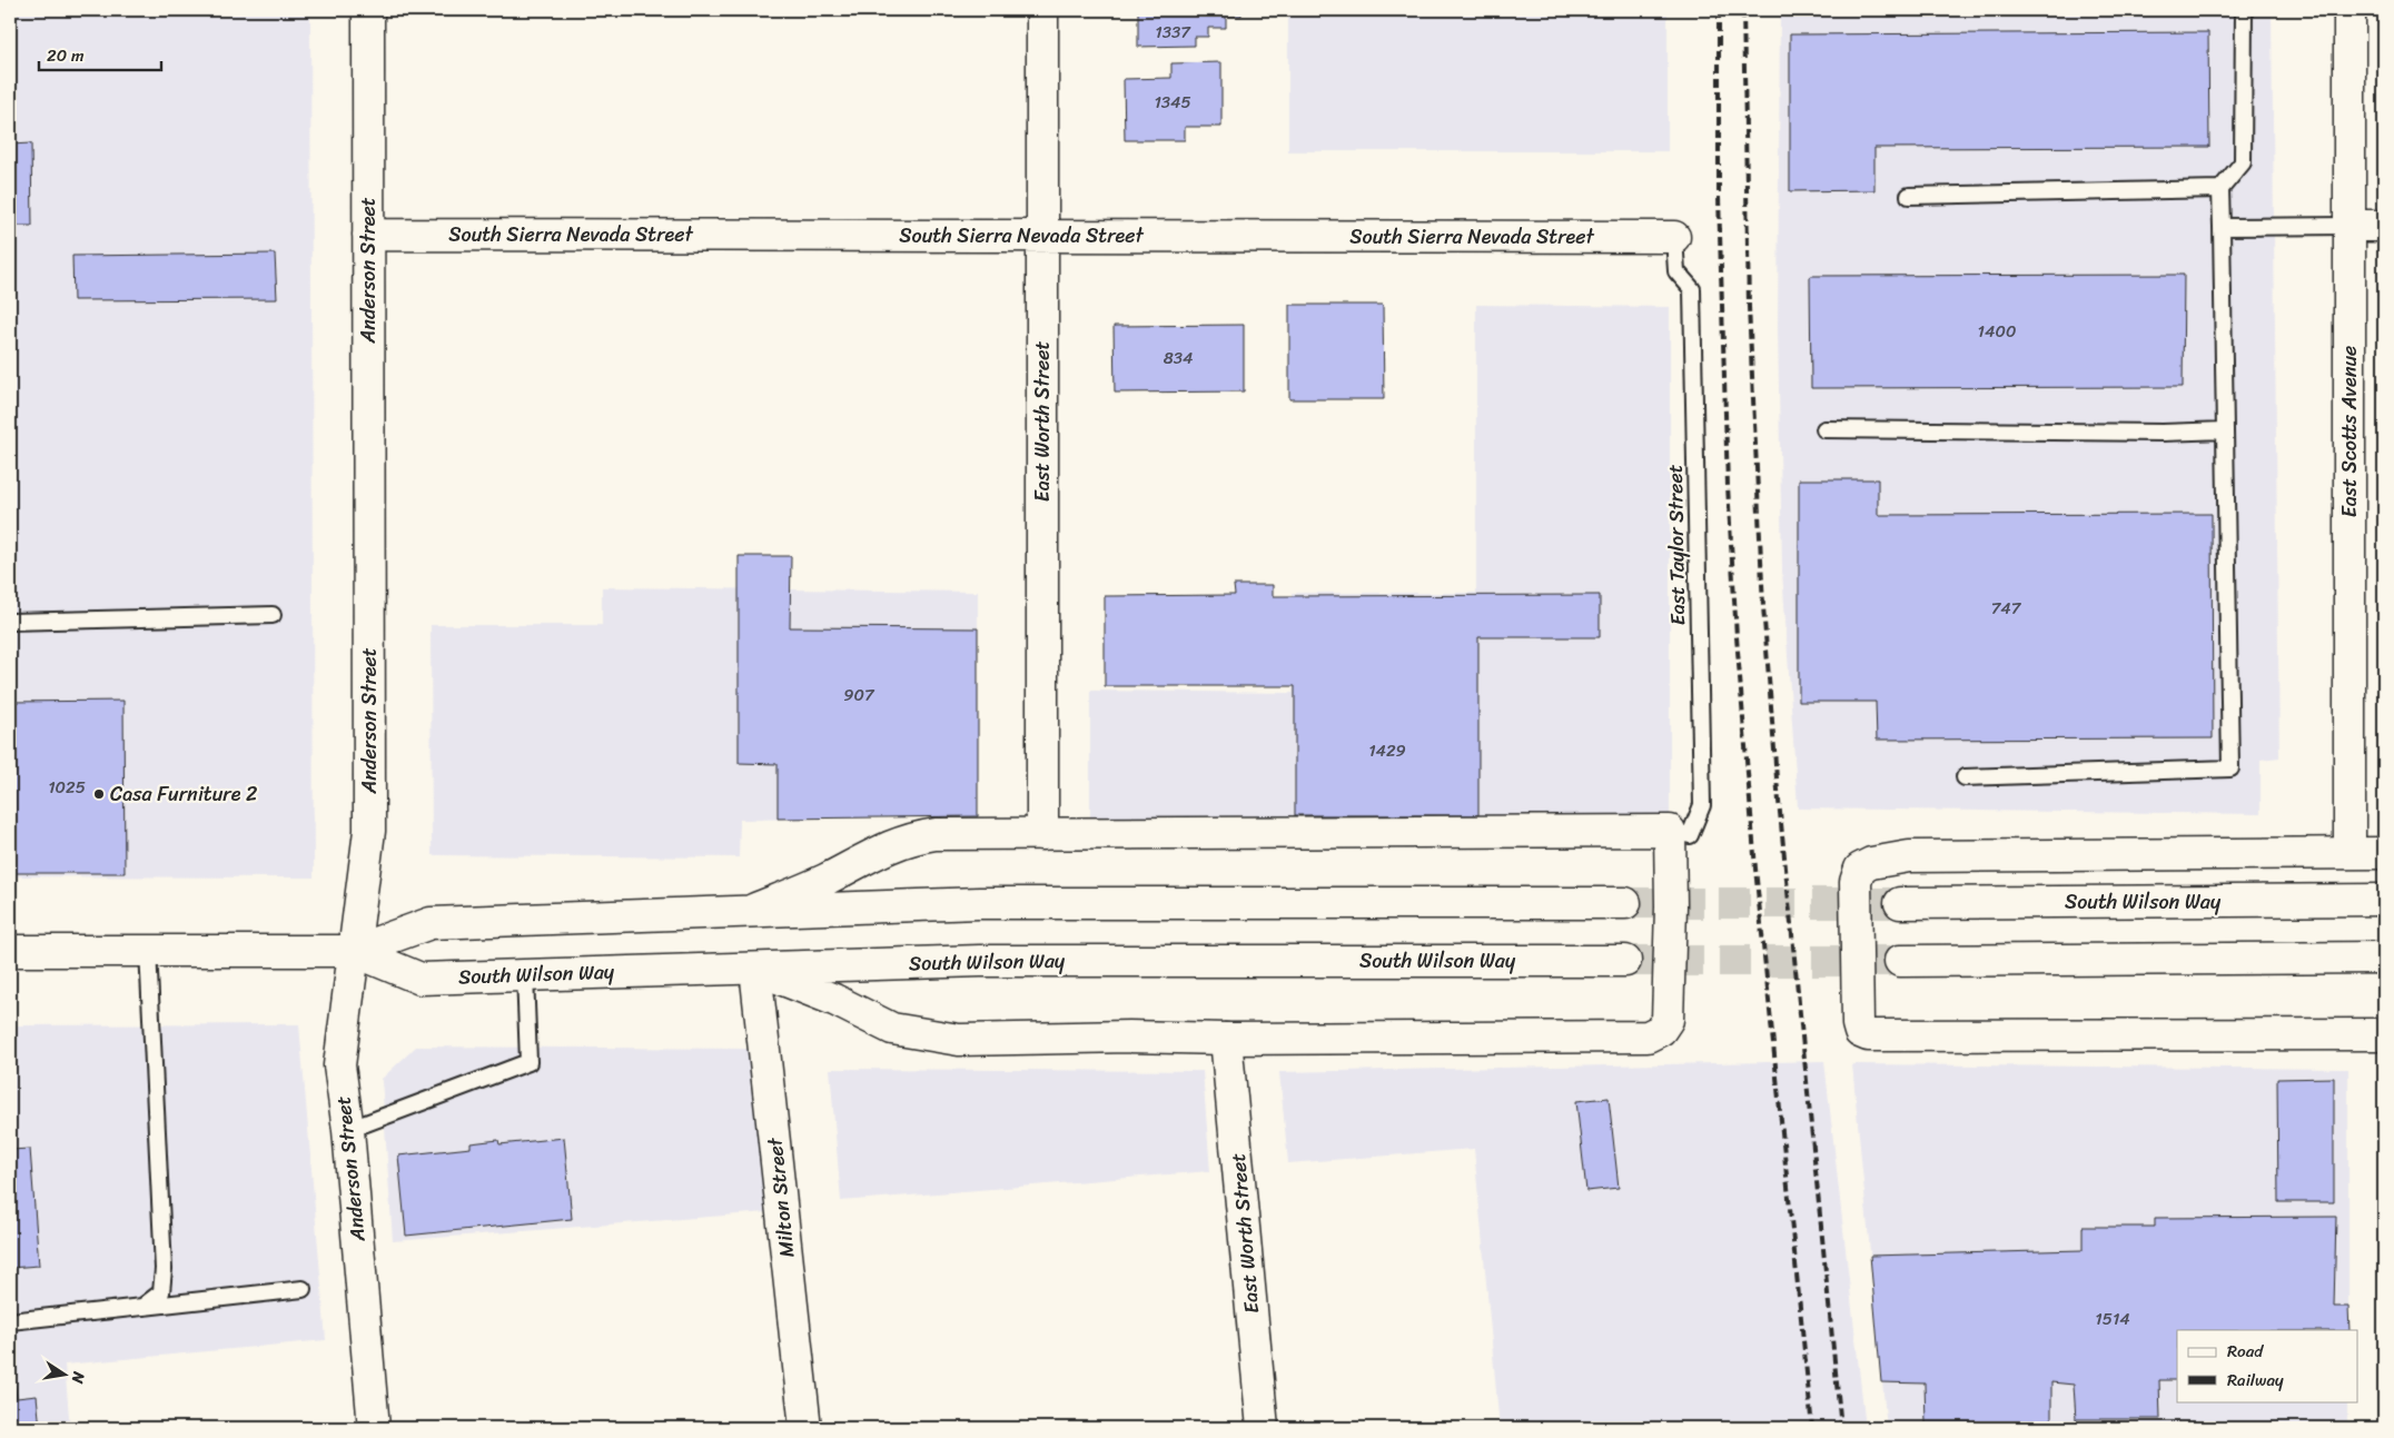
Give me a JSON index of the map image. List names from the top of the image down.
{
  "streets": {
    "main road": [
      "South Sierra Nevada Street",
      "Anderson Street",
      "East Worth Street",
      "East Scotts Avenue",
      "South Wilson Way",
      "Milton Street"
    ],
    "lane": ["East Taylor Street"]
  },
  "crossings": [
    ["South Sierra Nevada Street", "Anderson Street"],
    ["South Sierra Nevada Street", "East Worth Street"],
    ["South Sierra Nevada Street", "East Taylor Street"],
    ["Anderson Street", "South Wilson Way"],
    ["South Wilson Way", "Milton Street"]
  ],
  "places": ["Casa Furniture 2"],
  "house_numbers": [
    "1337",
    "1345",
    "1400",
    "834",
    "747",
    "907",
    "1429",
    "1025",
    "1514"
  ],
  "legend": ["Road", "Railway"],
  "scale_bar": "20 m",
  "north": "right"
}
